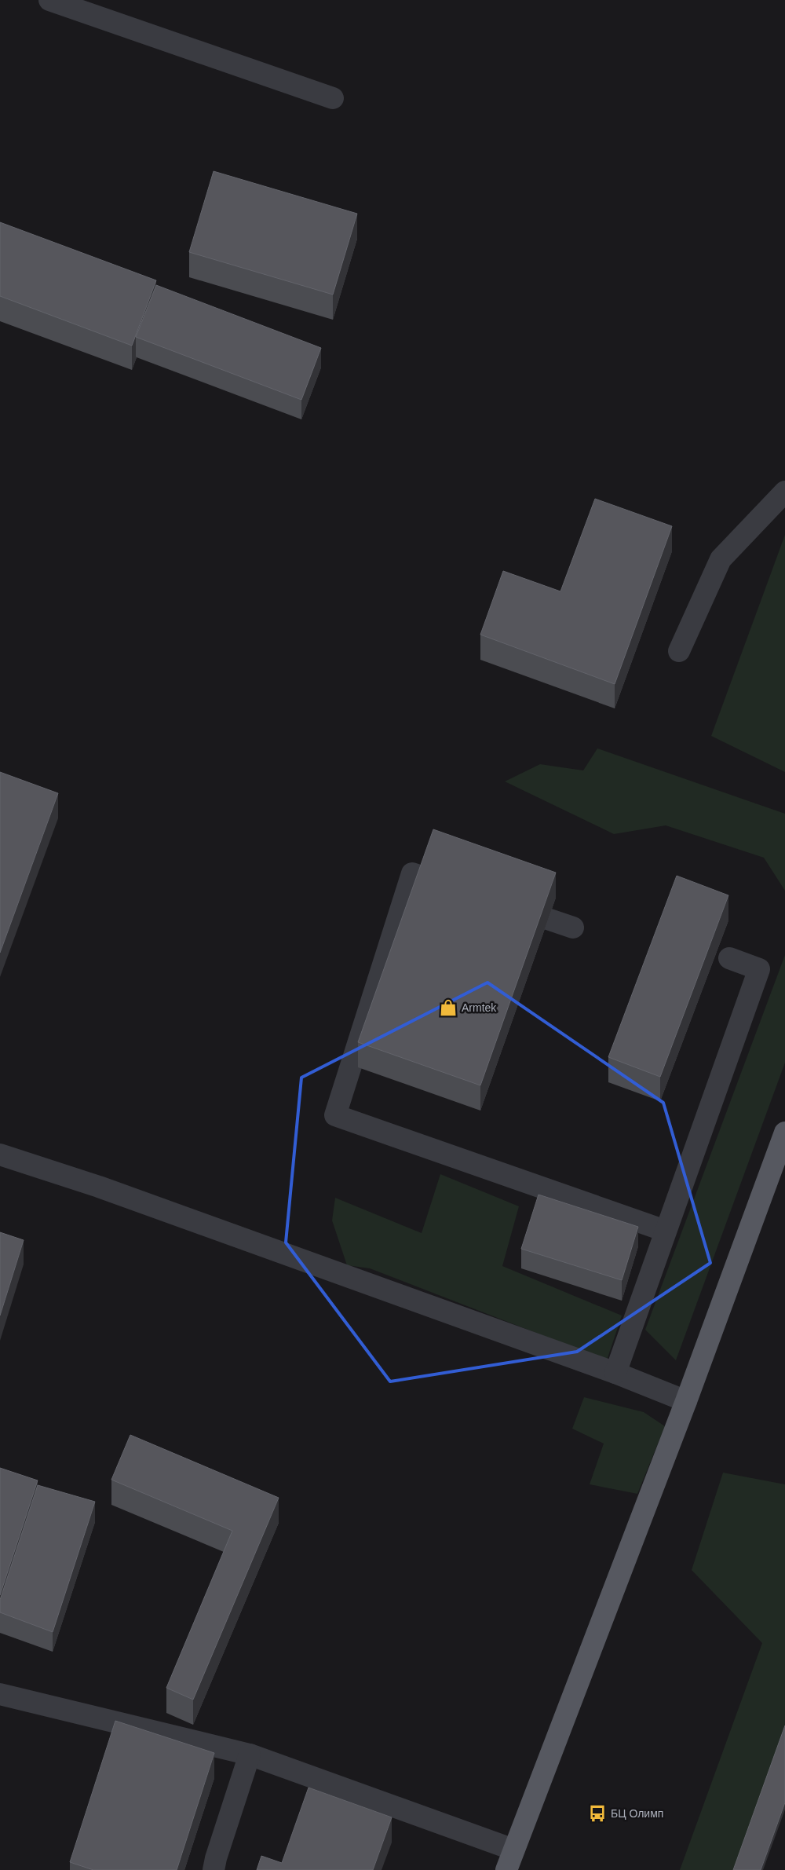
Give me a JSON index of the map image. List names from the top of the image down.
{
  "places": {
    "shop": ["Armtek"],
    "bus stop": ["БЦ Олимп"]
  }
}
